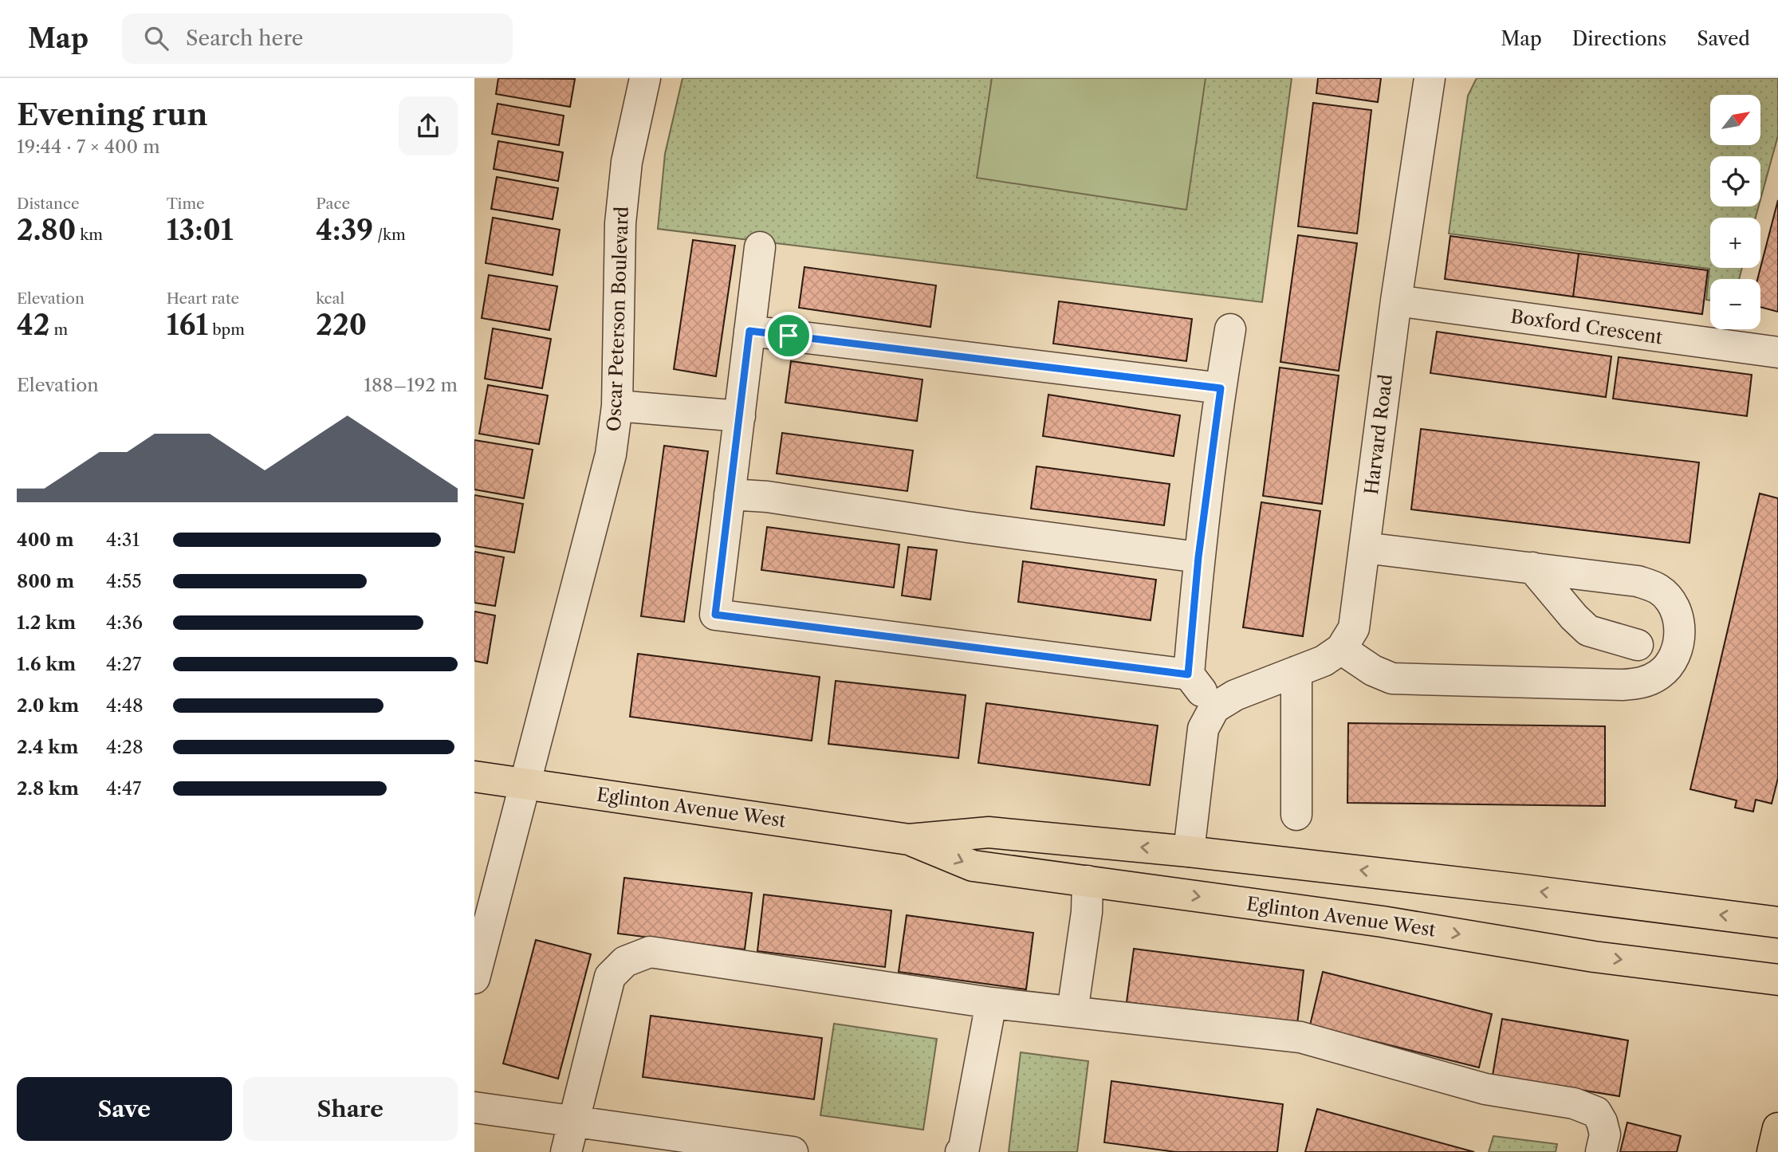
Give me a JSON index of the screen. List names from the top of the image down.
{
  "streets": {
    "main road": ["Eglinton Avenue West"],
    "street": ["Oscar Peterson Boulevard", "Boxford Crescent", "Harvard Road"]
  },
  "crossings": [
    ["Oscar Peterson Boulevard", "Eglinton Avenue West"],
    ["Boxford Crescent", "Harvard Road"]
  ],
  "north": "top right",
  "page": {
    "header": "Map",
    "search": "Search here",
    "nav": ["Map", "Directions", "Saved"],
    "heading": ["Evening run", "19:44 · 7 × 400 m"],
    "map_buttons": ["+", "−"],
    "stats": [
      ["Distance", "2.80 km"],
      ["Time", "13:01"],
      ["Pace", "4:39 /km"],
      ["Elevation", "42 m"],
      ["Heart rate", "161 bpm"],
      ["kcal", "220"]
    ],
    "chart": ["Elevation", "188–192 m"],
    "list": [
      {
        "name": "400 m",
        "note": "4:31"
      },
      {
        "name": "800 m",
        "note": "4:55"
      },
      {
        "name": "1.2 km",
        "note": "4:36"
      },
      {
        "name": "1.6 km",
        "note": "4:27"
      },
      {
        "name": "2.0 km",
        "note": "4:48"
      },
      {
        "name": "2.4 km",
        "note": "4:28"
      },
      {
        "name": "2.8 km",
        "note": "4:47"
      }
    ],
    "buttons": ["Save", "Share"]
  }
}
